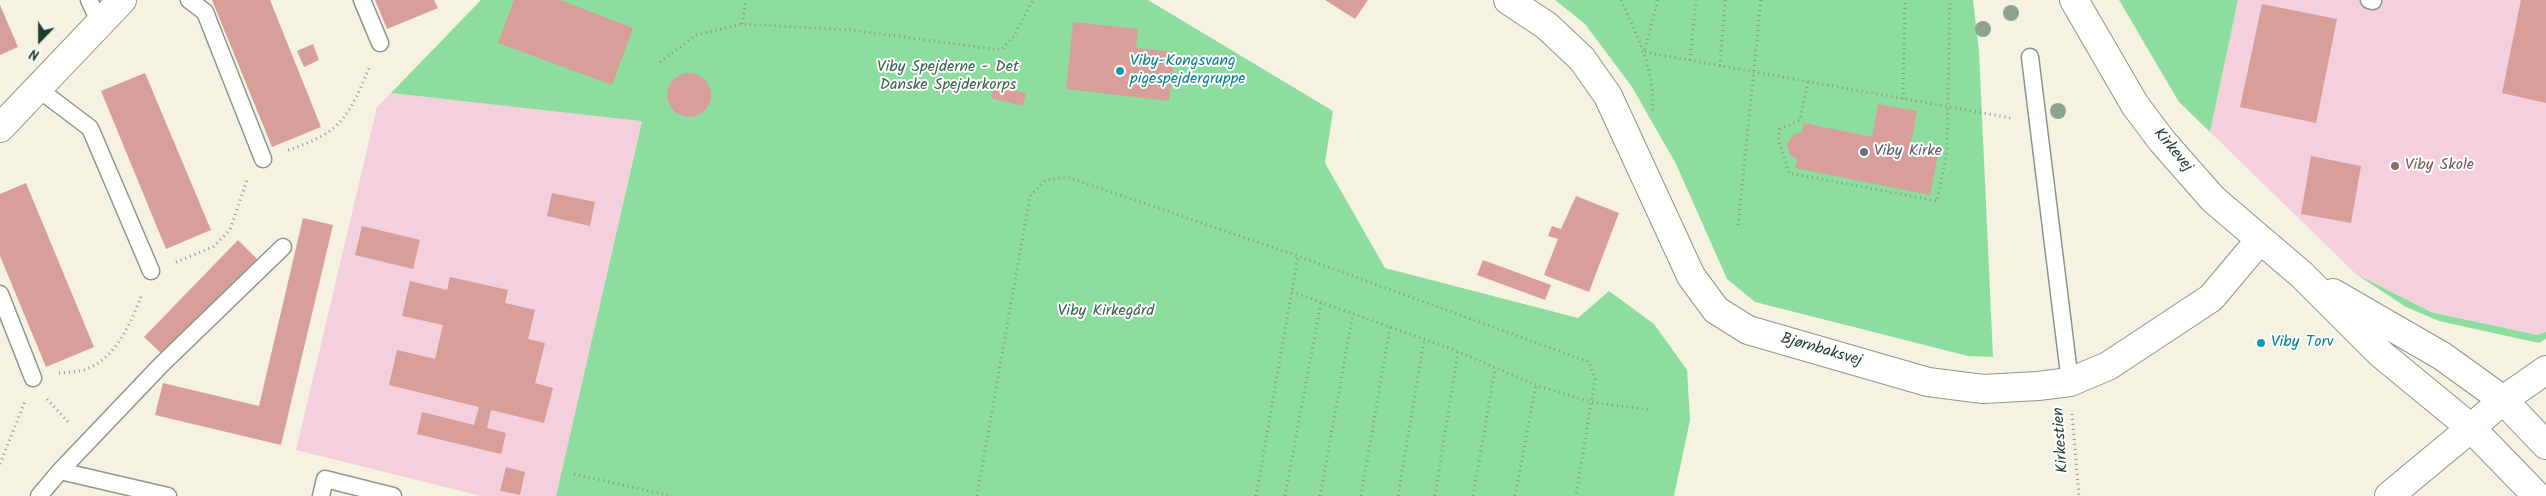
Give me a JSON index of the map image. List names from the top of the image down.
{
  "streets": {
    "street": ["Kirkevej", "Bjørnbaksvej"],
    "path": ["Kirkestien"]
  },
  "crossings": [
    ["Kirkevej", "Bjørnbaksvej"],
    ["Bjørnbaksvej", "Kirkestien"]
  ],
  "parks": ["Viby Spejderne - Det Danske Spejderkorps", "Viby Kirkegård"],
  "places": [
    "Viby-Kongsvang pigespejdergruppe",
    "Viby Kirke",
    "Viby Skole",
    "Viby Torv"
  ],
  "north": "bottom"
}
